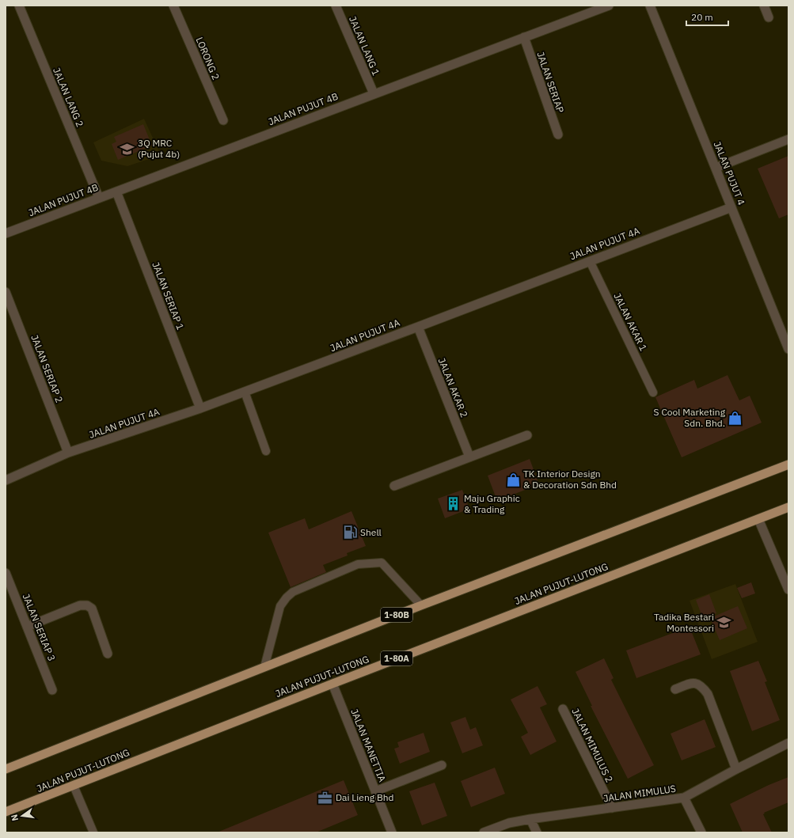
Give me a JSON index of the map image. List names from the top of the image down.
{
  "streets": {
    "highway": ["JALAN PUJUT-LUTONG", "1-80B", "1-80A"],
    "street": [
      "JALAN LANG 1",
      "LORONG 2",
      "JALAN SERIAP",
      "JALAN LANG 2",
      "JALAN PUJUT 4B",
      "JALAN PUJUT 4",
      "JALAN PUJUT 4A",
      "JALAN SERIAP 1",
      "JALAN SERIAP 2",
      "JALAN AKAR 2",
      "JALAN SERIAP 3",
      "JALAN MANETTIA",
      "JALAN MIMULUS 2",
      "JALAN MIMULUS"
    ],
    "lane": ["JALAN AKAR 1"]
  },
  "crossings": [
    ["JALAN LANG 1", "JALAN PUJUT 4B"],
    ["JALAN SERIAP", "JALAN PUJUT 4B"],
    ["JALAN LANG 2", "JALAN PUJUT 4B"],
    ["JALAN PUJUT 4B", "JALAN SERIAP 1"],
    ["JALAN PUJUT 4", "JALAN PUJUT 4A"],
    ["JALAN PUJUT 4A", "JALAN SERIAP 1"],
    ["JALAN PUJUT 4A", "JALAN AKAR 1"],
    ["JALAN PUJUT 4A", "JALAN SERIAP 2"],
    ["JALAN PUJUT 4A", "JALAN AKAR 2"],
    ["JALAN PUJUT-LUTONG", "JALAN MANETTIA"],
    ["JALAN MIMULUS 2", "JALAN MIMULUS"]
  ],
  "places": {
    "school or university": ["3Q MRC (Pujut 4b)", "Tadika Bestari Montessori"],
    "shop": ["S Cool Marketing Sdn. Bhd.", "TK Interior Design & Decoration Sdn Bhd"],
    "building": ["Maju Graphic & Trading"],
    "fuel station": ["Shell"],
    "office": ["Dai Lieng Bhd"]
  },
  "scale_bar": "20 m",
  "north": "left"
}
